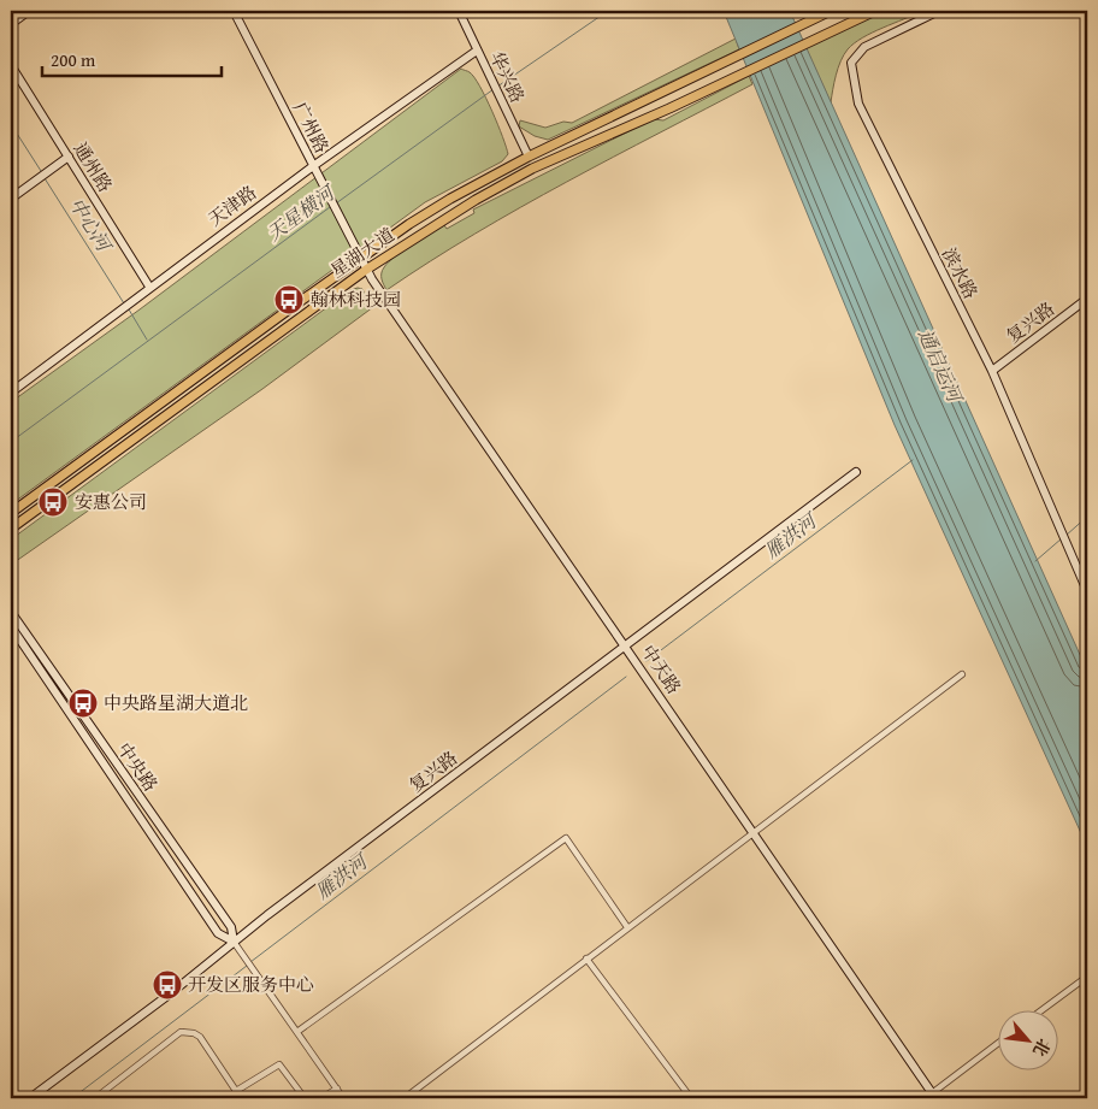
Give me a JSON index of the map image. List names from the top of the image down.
{
  "streets": {
    "main road": ["星湖大道"],
    "street": [
      "华兴路",
      "广州路",
      "通州路",
      "天津路",
      "滨水路",
      "复兴路",
      "中天路",
      "中央路"
    ]
  },
  "crossings": [
    ["华兴路", "天津路"],
    ["华兴路", "星湖大道"],
    ["广州路", "天津路"],
    ["广州路", "星湖大道"],
    ["广州路", "中天路"],
    ["通州路", "天津路"],
    ["星湖大道", "中天路"],
    ["滨水路", "复兴路"],
    ["复兴路", "中天路"],
    ["复兴路", "中央路"]
  ],
  "water": [
    "天星横河",
    "中心河",
    "通启运河",
    "雁洪河"
  ],
  "places": {
    "bus stop": [
      "翰林科技园",
      "安惠公司",
      "中央路星湖大道北",
      "开发区服务中心"
    ]
  },
  "scale_bar": "200 m",
  "north": "bottom right"
}
